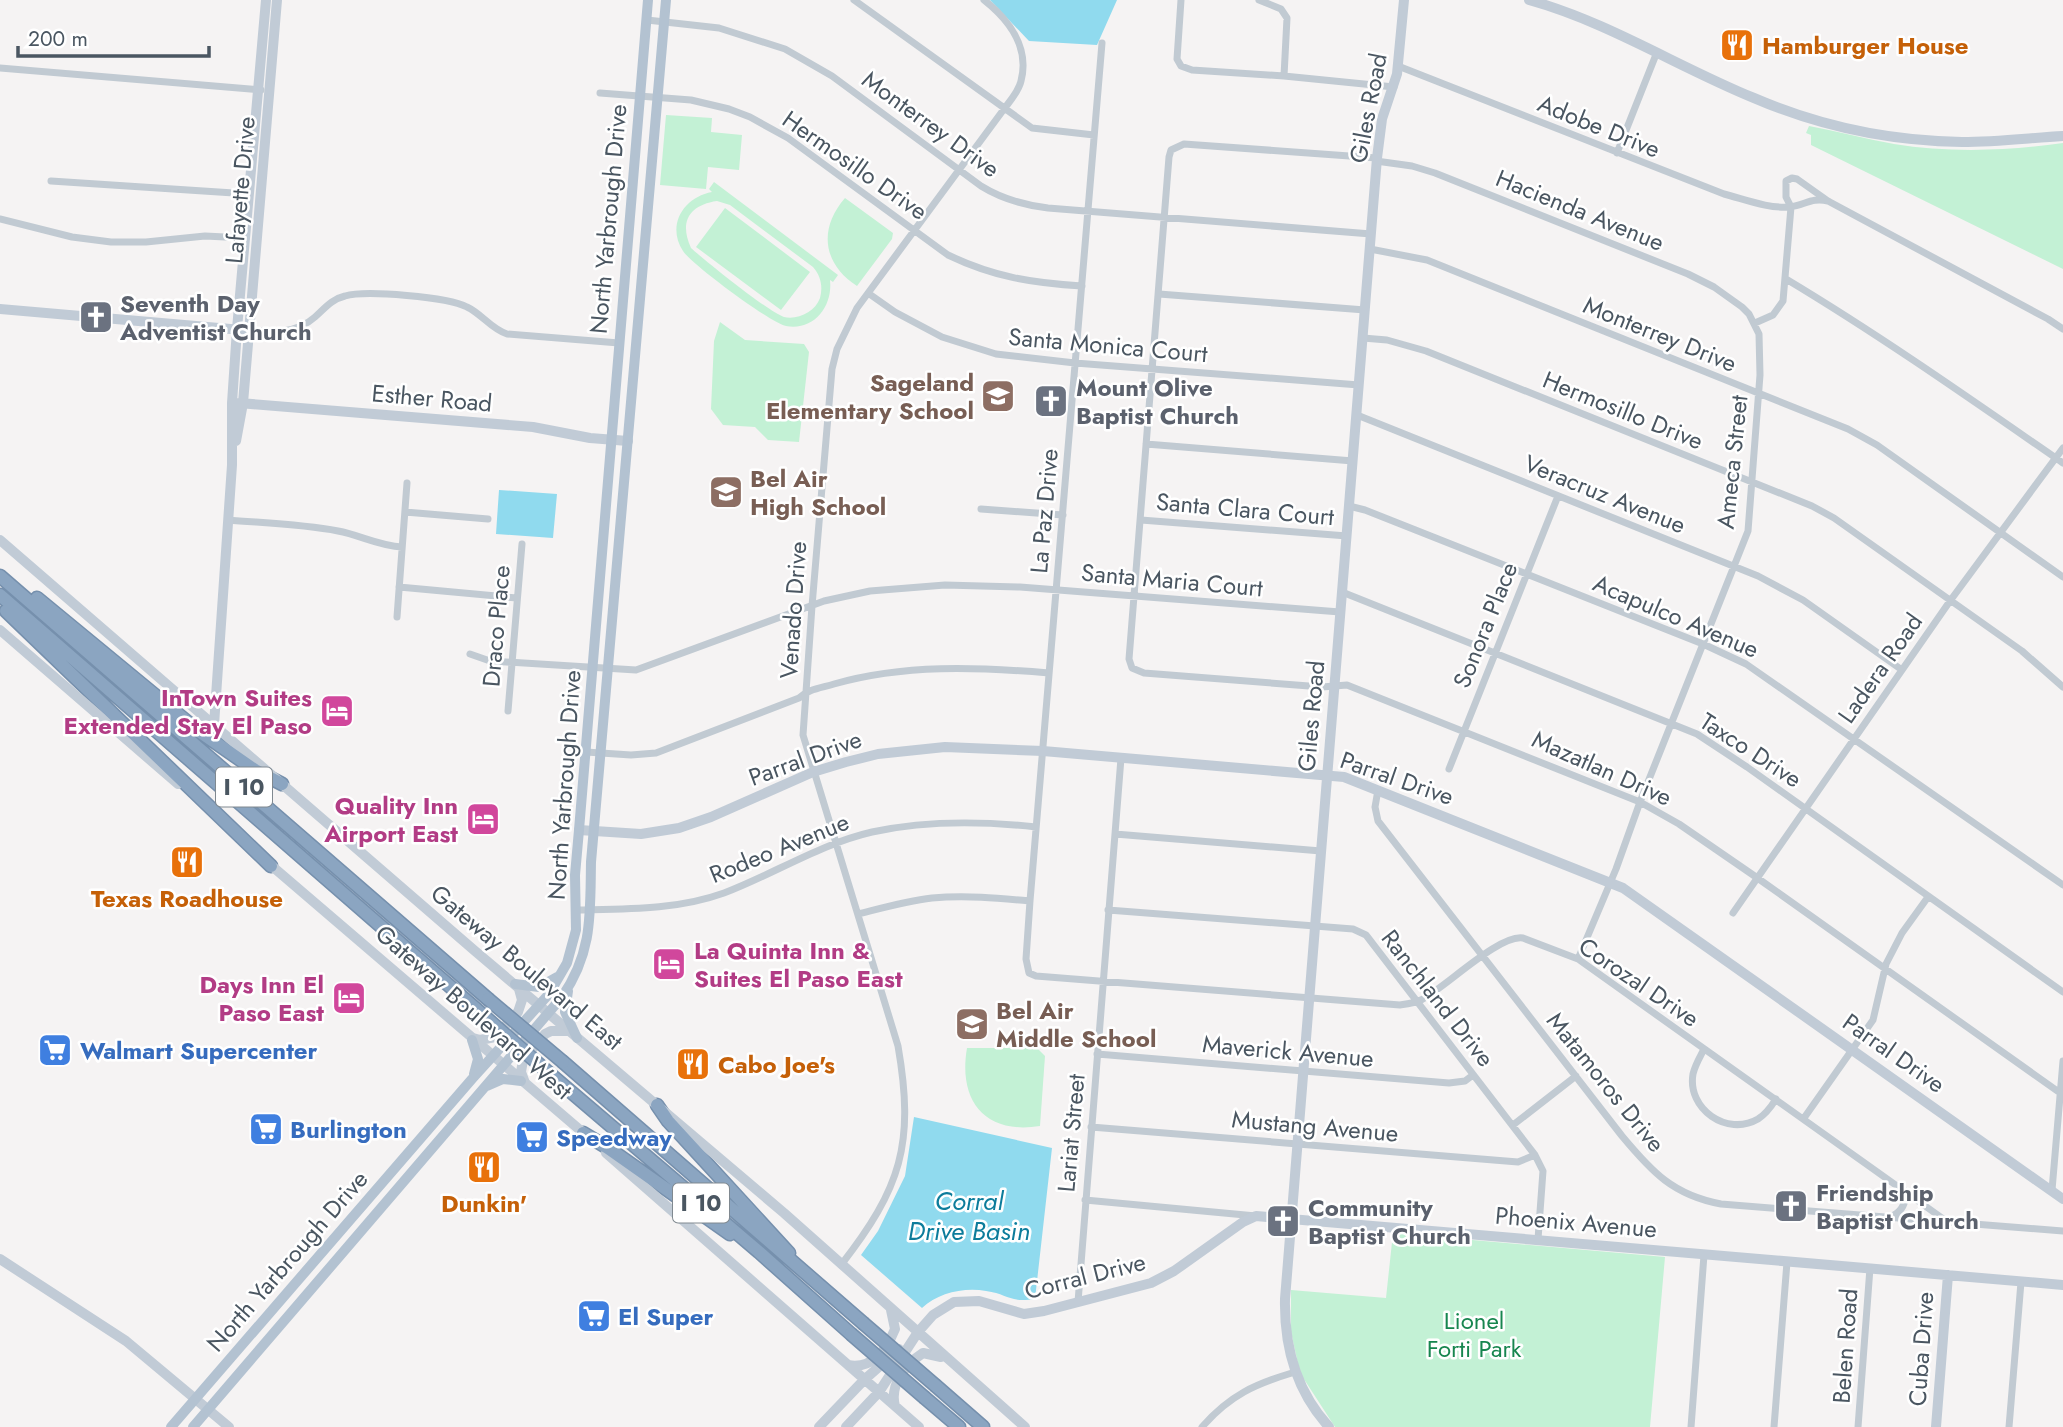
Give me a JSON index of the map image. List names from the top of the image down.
{
  "streets": {
    "highway": ["I 10"],
    "main road": ["North Yarbrough Drive"],
    "street": [
      "Giles Road",
      "Monterrey Drive",
      "Adobe Drive",
      "Hermosillo Drive",
      "Lafayette Drive",
      "Hacienda Avenue",
      "Santa Monica Court",
      "Esther Road",
      "Ameca Street",
      "Veracruz Avenue",
      "Santa Clara Court",
      "La Paz Drive",
      "Santa Maria Court",
      "Venado Drive",
      "Acapulco Avenue",
      "Sonora Place",
      "Draco Place",
      "Ladera Road",
      "Taxco Drive",
      "Parral Drive",
      "Mazatlan Drive",
      "Rodeo Avenue",
      "Gateway Boulevard East",
      "Corozal Drive",
      "Ranchland Drive",
      "Gateway Boulevard West",
      "Maverick Avenue",
      "Matamoros Drive",
      "Mustang Avenue",
      "Lariat Street",
      "Phoenix Avenue",
      "Corral Drive",
      "Belen Road",
      "Cuba Drive"
    ]
  },
  "crossings": [
    ["Giles Road", "Monterrey Drive"],
    ["Giles Road", "Adobe Drive"],
    ["Giles Road", "Hermosillo Drive"],
    ["Giles Road", "Hacienda Avenue"],
    ["Giles Road", "Santa Monica Court"],
    ["Giles Road", "Veracruz Avenue"],
    ["Giles Road", "Santa Clara Court"],
    ["Giles Road", "Santa Maria Court"],
    ["Giles Road", "Acapulco Avenue"],
    ["Giles Road", "Taxco Drive"],
    ["Giles Road", "Parral Drive"],
    ["Giles Road", "Mazatlan Drive"],
    ["Giles Road", "Ranchland Drive"],
    ["Giles Road", "Maverick Avenue"],
    ["Giles Road", "Mustang Avenue"],
    ["Giles Road", "Phoenix Avenue"],
    ["Monterrey Drive", "Hacienda Avenue"],
    ["Monterrey Drive", "North Yarbrough Drive"],
    ["Monterrey Drive", "Ameca Street"],
    ["Monterrey Drive", "La Paz Drive"],
    ["Monterrey Drive", "Venado Drive"],
    ["Monterrey Drive", "Ladera Road"],
    ["Hermosillo Drive", "North Yarbrough Drive"],
    ["Hermosillo Drive", "Ameca Street"],
    ["Hermosillo Drive", "La Paz Drive"],
    ["Hermosillo Drive", "Venado Drive"],
    ["Hermosillo Drive", "Ladera Road"],
    ["Lafayette Drive", "Esther Road"],
    ["Lafayette Drive", "Gateway Boulevard East"],
    ["Hacienda Avenue", "Ameca Street"],
    ["North Yarbrough Drive", "Esther Road"],
    ["North Yarbrough Drive", "Santa Maria Court"],
    ["North Yarbrough Drive", "Parral Drive"],
    ["North Yarbrough Drive", "Rodeo Avenue"],
    ["North Yarbrough Drive", "Gateway Boulevard East"],
    ["North Yarbrough Drive", "Gateway Boulevard West"],
    ["Santa Monica Court", "La Paz Drive"],
    ["Santa Monica Court", "Venado Drive"],
    ["Ameca Street", "Veracruz Avenue"],
    ["Ameca Street", "Acapulco Avenue"],
    ["Ameca Street", "Taxco Drive"],
    ["Ameca Street", "Parral Drive"],
    ["Ameca Street", "Mazatlan Drive"],
    ["Ameca Street", "Corozal Drive"],
    ["Veracruz Avenue", "Sonora Place"],
    ["Veracruz Avenue", "Ladera Road"],
    ["La Paz Drive", "Santa Maria Court"],
    ["La Paz Drive", "Parral Drive"],
    ["La Paz Drive", "Rodeo Avenue"],
    ["La Paz Drive", "Lariat Street"],
    ["Santa Maria Court", "Venado Drive"],
    ["Santa Maria Court", "Draco Place"],
    ["Santa Maria Court", "Mazatlan Drive"],
    ["Venado Drive", "Parral Drive"],
    ["Venado Drive", "Rodeo Avenue"],
    ["Venado Drive", "Gateway Boulevard East"],
    ["Acapulco Avenue", "Sonora Place"],
    ["Acapulco Avenue", "Ladera Road"],
    ["Sonora Place", "Taxco Drive"],
    ["Sonora Place", "Mazatlan Drive"],
    ["Ladera Road", "Taxco Drive"],
    ["Ladera Road", "Mazatlan Drive"],
    ["Parral Drive", "Matamoros Drive"],
    ["Parral Drive", "Lariat Street"],
    ["Gateway Boulevard East", "Corral Drive"],
    ["Corozal Drive", "Ranchland Drive"],
    ["Corozal Drive", "Matamoros Drive"],
    ["Ranchland Drive", "Maverick Avenue"],
    ["Ranchland Drive", "Mustang Avenue"],
    ["Ranchland Drive", "Lariat Street"],
    ["Ranchland Drive", "Phoenix Avenue"],
    ["Maverick Avenue", "Lariat Street"],
    ["Mustang Avenue", "Lariat Street"],
    ["Lariat Street", "Phoenix Avenue"],
    ["Lariat Street", "Corral Drive"],
    ["Phoenix Avenue", "Corral Drive"],
    ["Phoenix Avenue", "Belen Road"],
    ["Phoenix Avenue", "Cuba Drive"]
  ],
  "water": ["Corral Drive Basin"],
  "parks": ["Lionel Forti Park"],
  "places": {
    "restaurant": [
      "Hamburger House",
      "Texas Roadhouse",
      "Cabo Joe's",
      "Dunkin'"
    ],
    "church": [
      "Seventh Day Adventist Church",
      "Mount Olive Baptist Church",
      "Friendship Baptist Church",
      "Community Baptist Church"
    ],
    "school or university": ["Sageland Elementary School", "Bel Air High School", "Bel Air Middle School"],
    "hotel": [
      "InTown Suites Extended Stay El Paso",
      "Quality Inn Airport East",
      "La Quinta Inn & Suites El Paso East",
      "Days Inn El Paso East"
    ],
    "supermarket": [
      "Walmart Supercenter",
      "Burlington",
      "Speedway",
      "El Super"
    ]
  },
  "scale_bar": "200 m"
}
